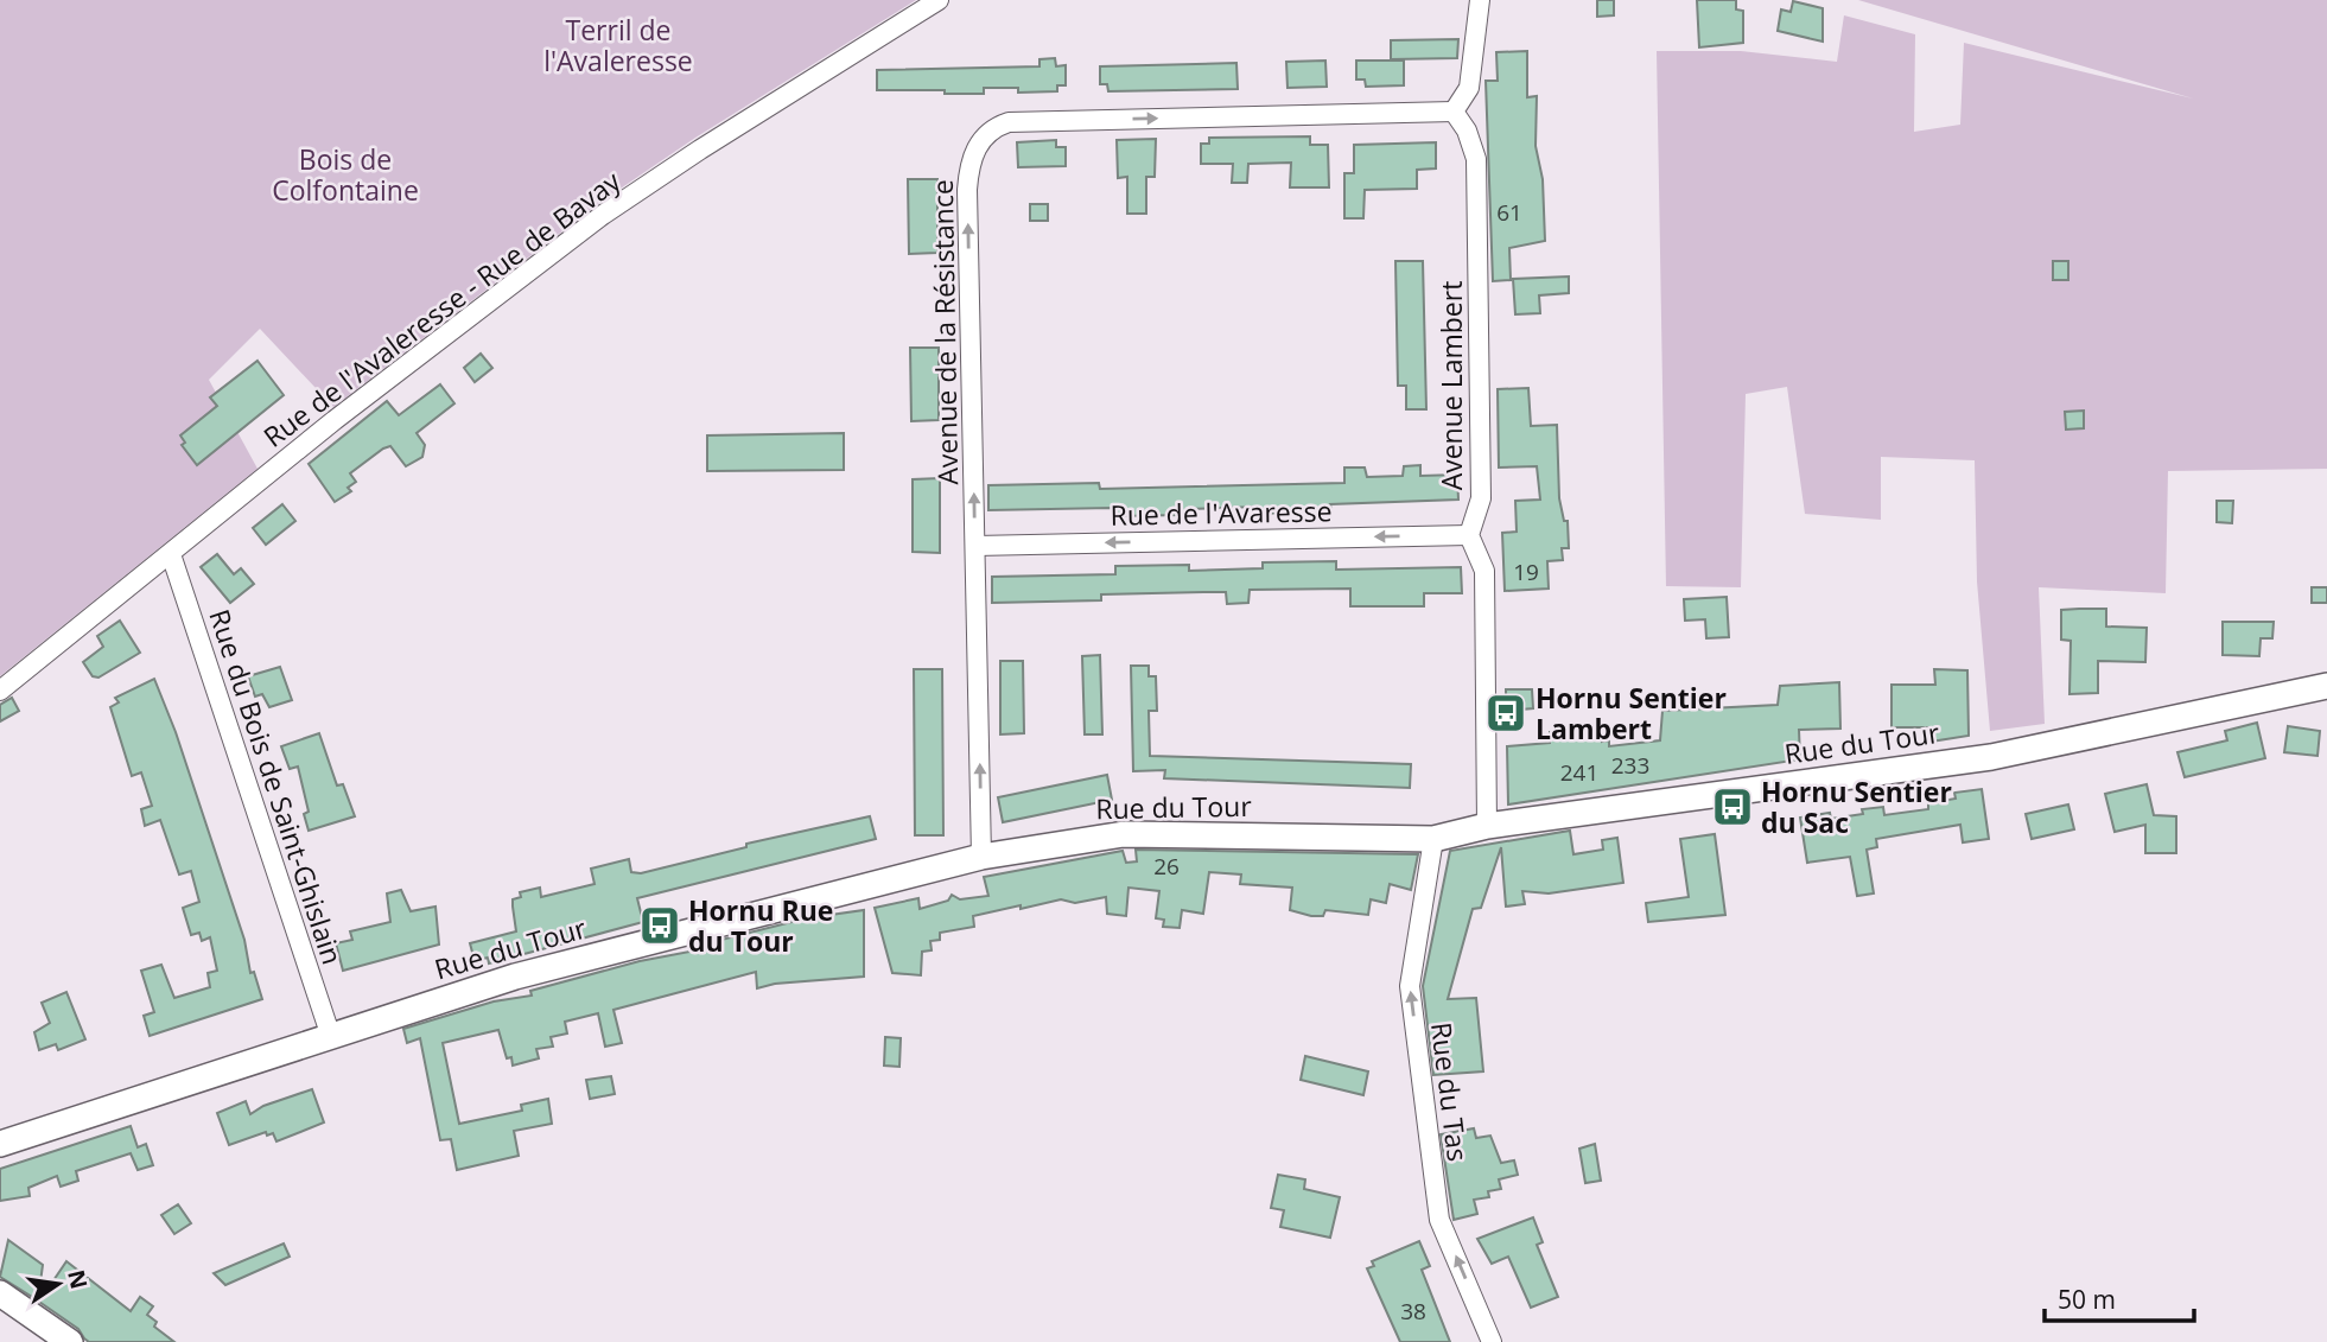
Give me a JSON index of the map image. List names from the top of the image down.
{
  "streets": {
    "street": [
      "Rue de l'Avaleresse - Rue de Bavay",
      "Avenue de la Résistance",
      "Avenue Lambert",
      "Rue de l'Avaresse",
      "Rue du Tour",
      "Rue du Bois de Saint-Ghislain",
      "Rue du Tas"
    ]
  },
  "crossings": [
    ["Rue de l'Avaleresse - Rue de Bavay", "Rue du Bois de Saint-Ghislain"],
    ["Avenue de la Résistance", "Avenue Lambert"],
    ["Avenue de la Résistance", "Rue de l'Avaresse"],
    ["Avenue de la Résistance", "Rue du Tour"],
    ["Avenue Lambert", "Rue de l'Avaresse"],
    ["Rue du Tour", "Rue du Bois de Saint-Ghislain"],
    ["Rue du Tour", "Rue du Tas"]
  ],
  "one_way": ["Rue de l'Avaresse", "Rue du Tas"],
  "parks": ["Terril de l'Avaleresse", "Bois de Colfontaine"],
  "places": {
    "bus stop": ["Hornu Sentier Lambert", "Hornu Sentier du Sac", "Hornu Rue du Tour"]
  },
  "house_numbers": [
    "61",
    "19",
    "233",
    "241",
    "26",
    "38"
  ],
  "scale_bar": "50 m",
  "north": "right"
}
